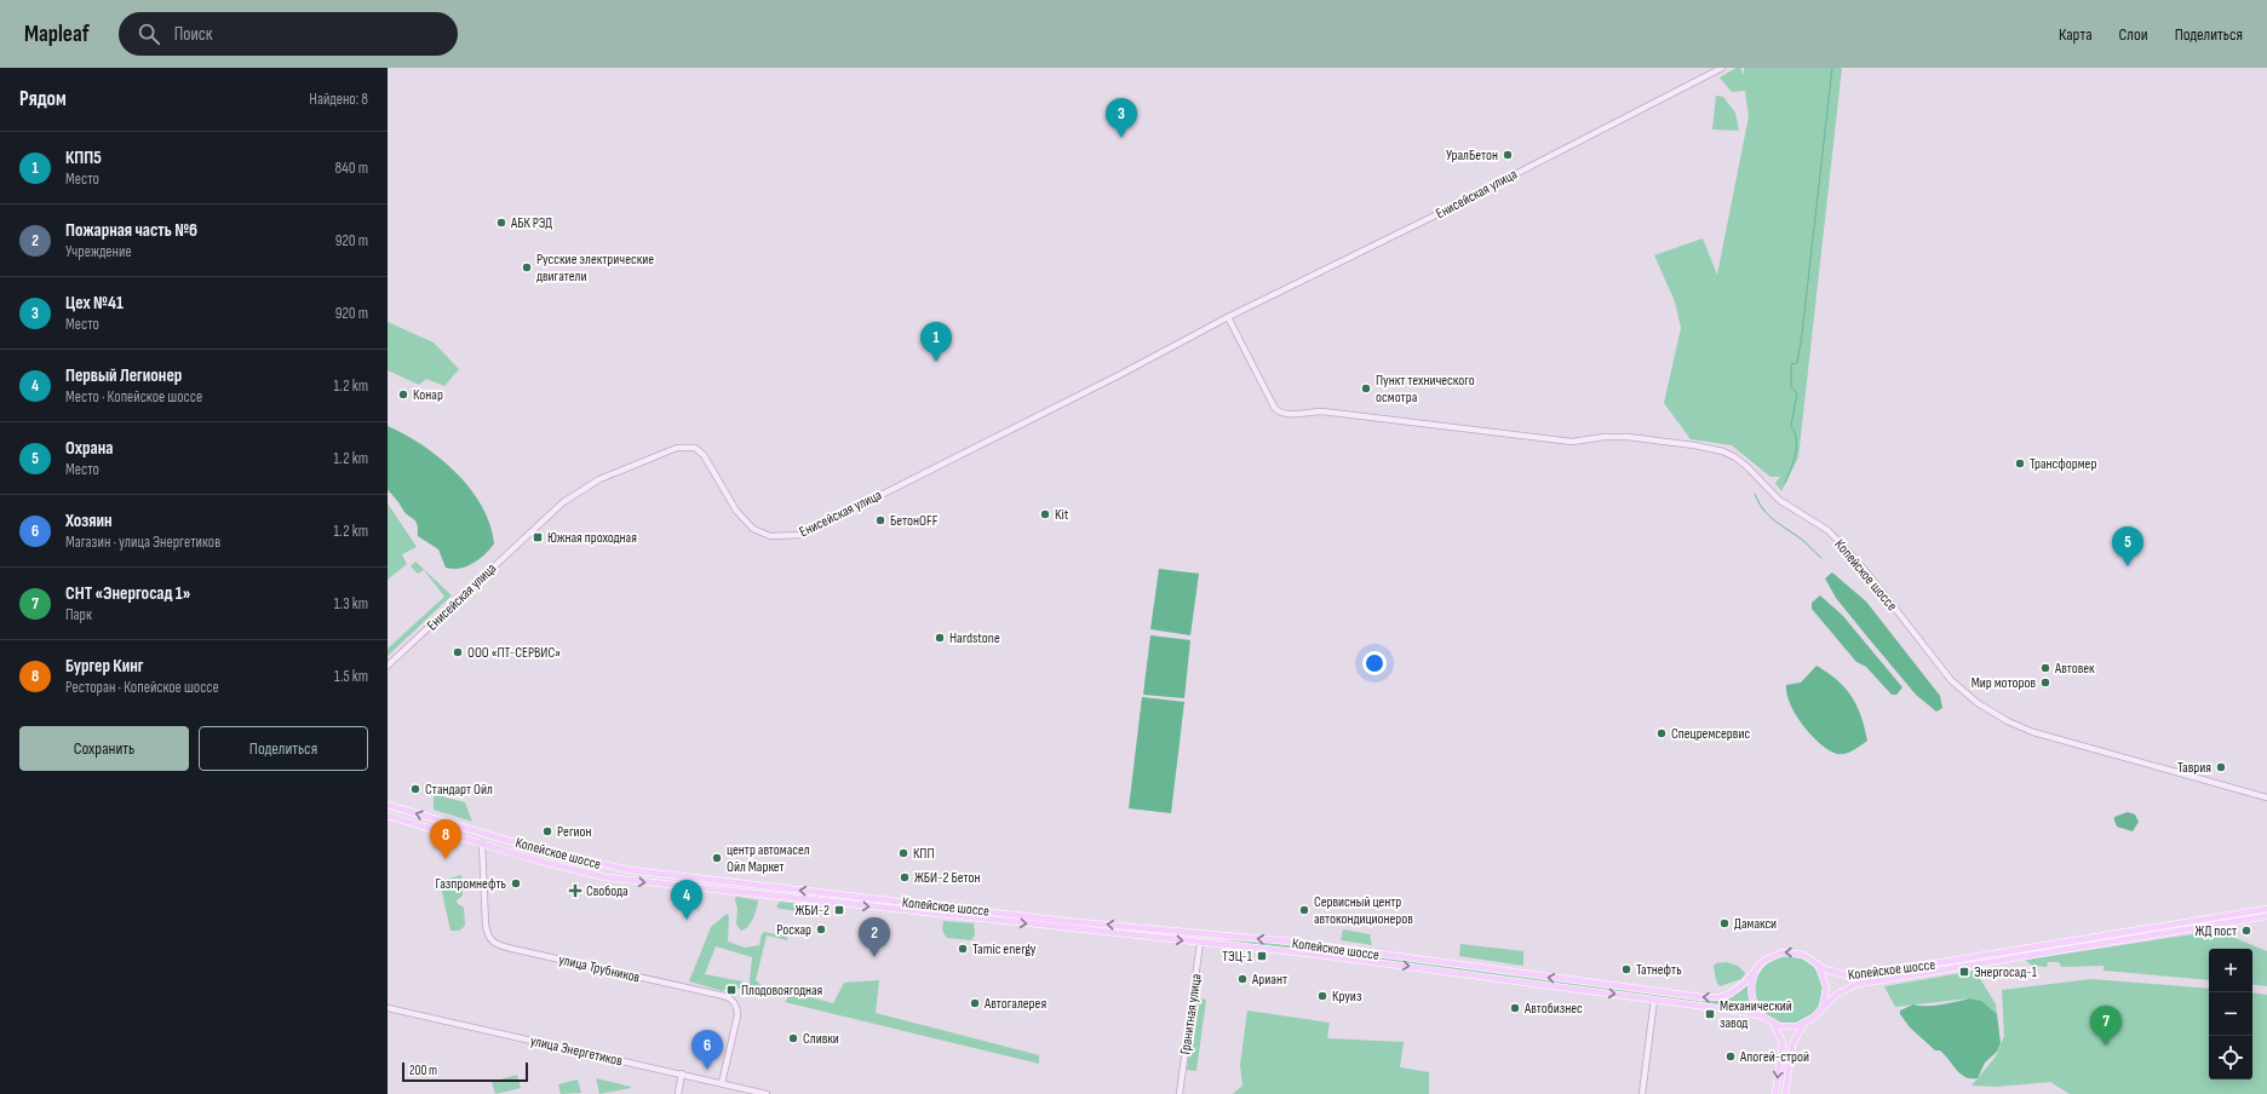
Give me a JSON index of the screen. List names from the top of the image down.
{
  "streets": {
    "main road": ["Копейское шоссе", "улица Трубников", "Гранитная улица"],
    "street": ["Енисейская улица", "улица Энергетиков"]
  },
  "crossings": [
    ["Енисейская улица", "Копейское шоссе"],
    ["Копейское шоссе", "улица Трубников"],
    ["Копейское шоссе", "Гранитная улица"],
    ["улица Трубников", "улица Энергетиков"]
  ],
  "places": {
    "other": [
      "УралБетон",
      "АБК РЭД",
      "Русские электрические двигатели",
      "Пункт технического осмотра",
      "Конар",
      "Трансформер",
      "Kit",
      "БетонOFF",
      "Hardstone",
      "ООО «ПТ-СЕРВИС»",
      "Автовек",
      "Мир моторов",
      "Спецремсервис",
      "Таврия",
      "Стандарт Ойл",
      "Регион",
      "КПП",
      "центр автомасел Ойл Маркет",
      "ЖБИ-2 Бетон",
      "Газпромнефть",
      "Сервисный центр автокондиционеров",
      "Дамакси",
      "Роскар",
      "ЖД пост",
      "Tamic energy",
      "Татнефть",
      "Ариант",
      "Круиз",
      "Автогалерея",
      "Автобизнес",
      "Сливки",
      "Апогей-строй"
    ],
    "transit": [
      "Южная проходная",
      "ЖБИ-2",
      "ТЭЦ-1",
      "Энергосад-1",
      "Плодовоягодная",
      "Механический завод"
    ],
    "health": ["Свобода"]
  },
  "scale_bar": "200 m",
  "page": {
    "header": "Mapleaf",
    "search": "Поиск",
    "nav": ["Карта", "Слои", "Поделиться"],
    "heading": ["Рядом", "Найдено: 8"],
    "pins": [
      "3",
      "1",
      "5",
      "8",
      "4",
      "2",
      "7",
      "6"
    ],
    "list": [
      {
        "mark": "1",
        "name": "КПП5",
        "note": "Место",
        "value": "840 m"
      },
      {
        "mark": "2",
        "name": "Пожарная часть №6",
        "note": "Учреждение",
        "value": "920 m"
      },
      {
        "mark": "3",
        "name": "Цех №41",
        "note": "Место",
        "value": "920 m"
      },
      {
        "mark": "4",
        "name": "Первый Легионер",
        "note": "Место · Копейское шоссе",
        "value": "1.2 km"
      },
      {
        "mark": "5",
        "name": "Охрана",
        "note": "Место",
        "value": "1.2 km"
      },
      {
        "mark": "6",
        "name": "Хозяин",
        "note": "Магазин · улица Энергетиков",
        "value": "1.2 km"
      },
      {
        "mark": "7",
        "name": "СНТ «Энергосад 1»",
        "note": "Парк",
        "value": "1.3 km"
      },
      {
        "mark": "8",
        "name": "Бургер Кинг",
        "note": "Ресторан · Копейское шоссе",
        "value": "1.5 km"
      }
    ],
    "buttons": ["Сохранить", "Поделиться"],
    "map_buttons": ["+", "−"],
    "scale": "200 m"
  }
}
